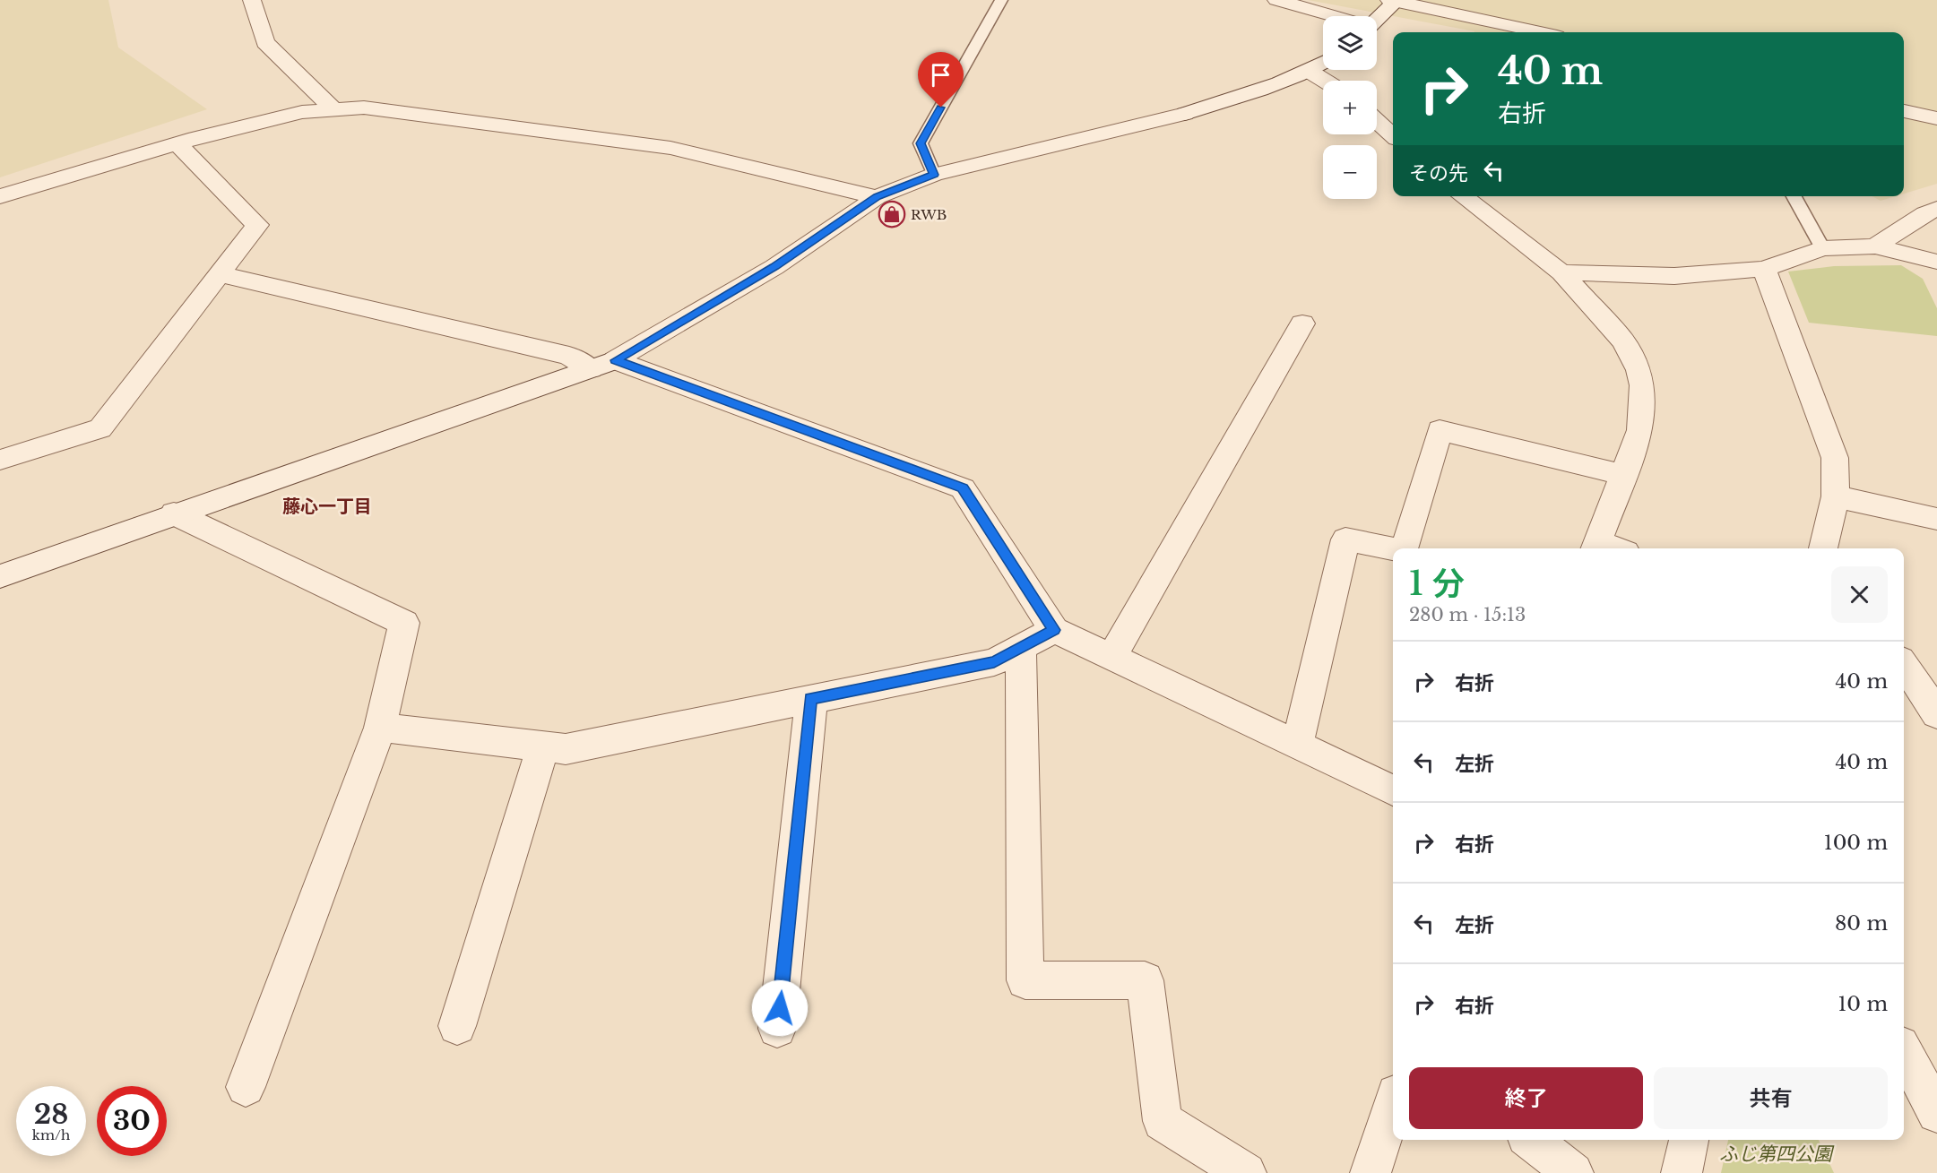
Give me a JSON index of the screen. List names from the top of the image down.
{
  "districts": ["藤心一丁目"],
  "parks": ["ふじ第四公園"],
  "places": {
    "shop": ["RWB"]
  },
  "page": {
    "map_buttons": ["+", "−"],
    "turn": ["40 m", "右折"],
    "then": "その先",
    "heading": ["1 分", "280 m · 15:13"],
    "list": [
      {
        "name": "右折",
        "value": "40 m"
      },
      {
        "name": "左折",
        "value": "40 m"
      },
      {
        "name": "右折",
        "value": "100 m"
      },
      {
        "name": "左折",
        "value": "80 m"
      },
      {
        "name": "右折",
        "value": "10 m"
      }
    ],
    "buttons": ["終了", "共有"],
    "speed": "28 km/h",
    "limit": "30"
  }
}
